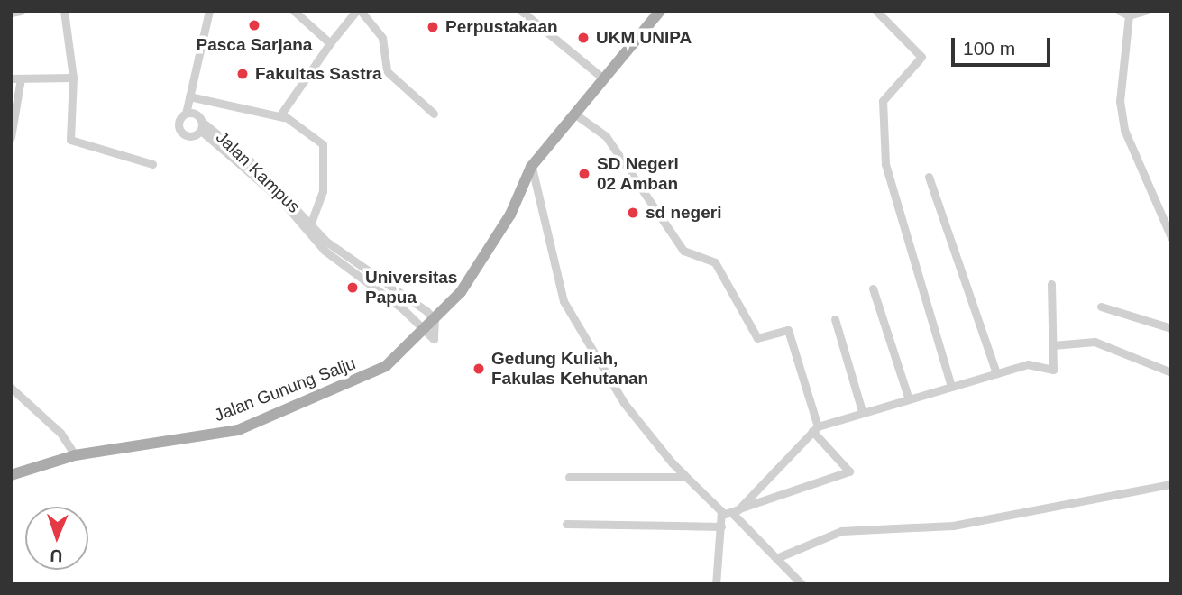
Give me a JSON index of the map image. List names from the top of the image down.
{
  "streets": {
    "main road": ["Jalan Gunung Salju"],
    "street": ["Jalan Kampus"]
  },
  "crossings": [
    ["Jalan Kampus", "Jalan Gunung Salju"]
  ],
  "places": [
    "Pasca Sarjana",
    "Perpustakaan",
    "UKM UNIPA",
    "Fakultas Sastra",
    "SD Negeri 02 Amban",
    "sd negeri",
    "Universitas Papua",
    "Gedung Kuliah, Fakulas Kehutanan"
  ],
  "scale_bar": "100 m",
  "north": "bottom"
}
